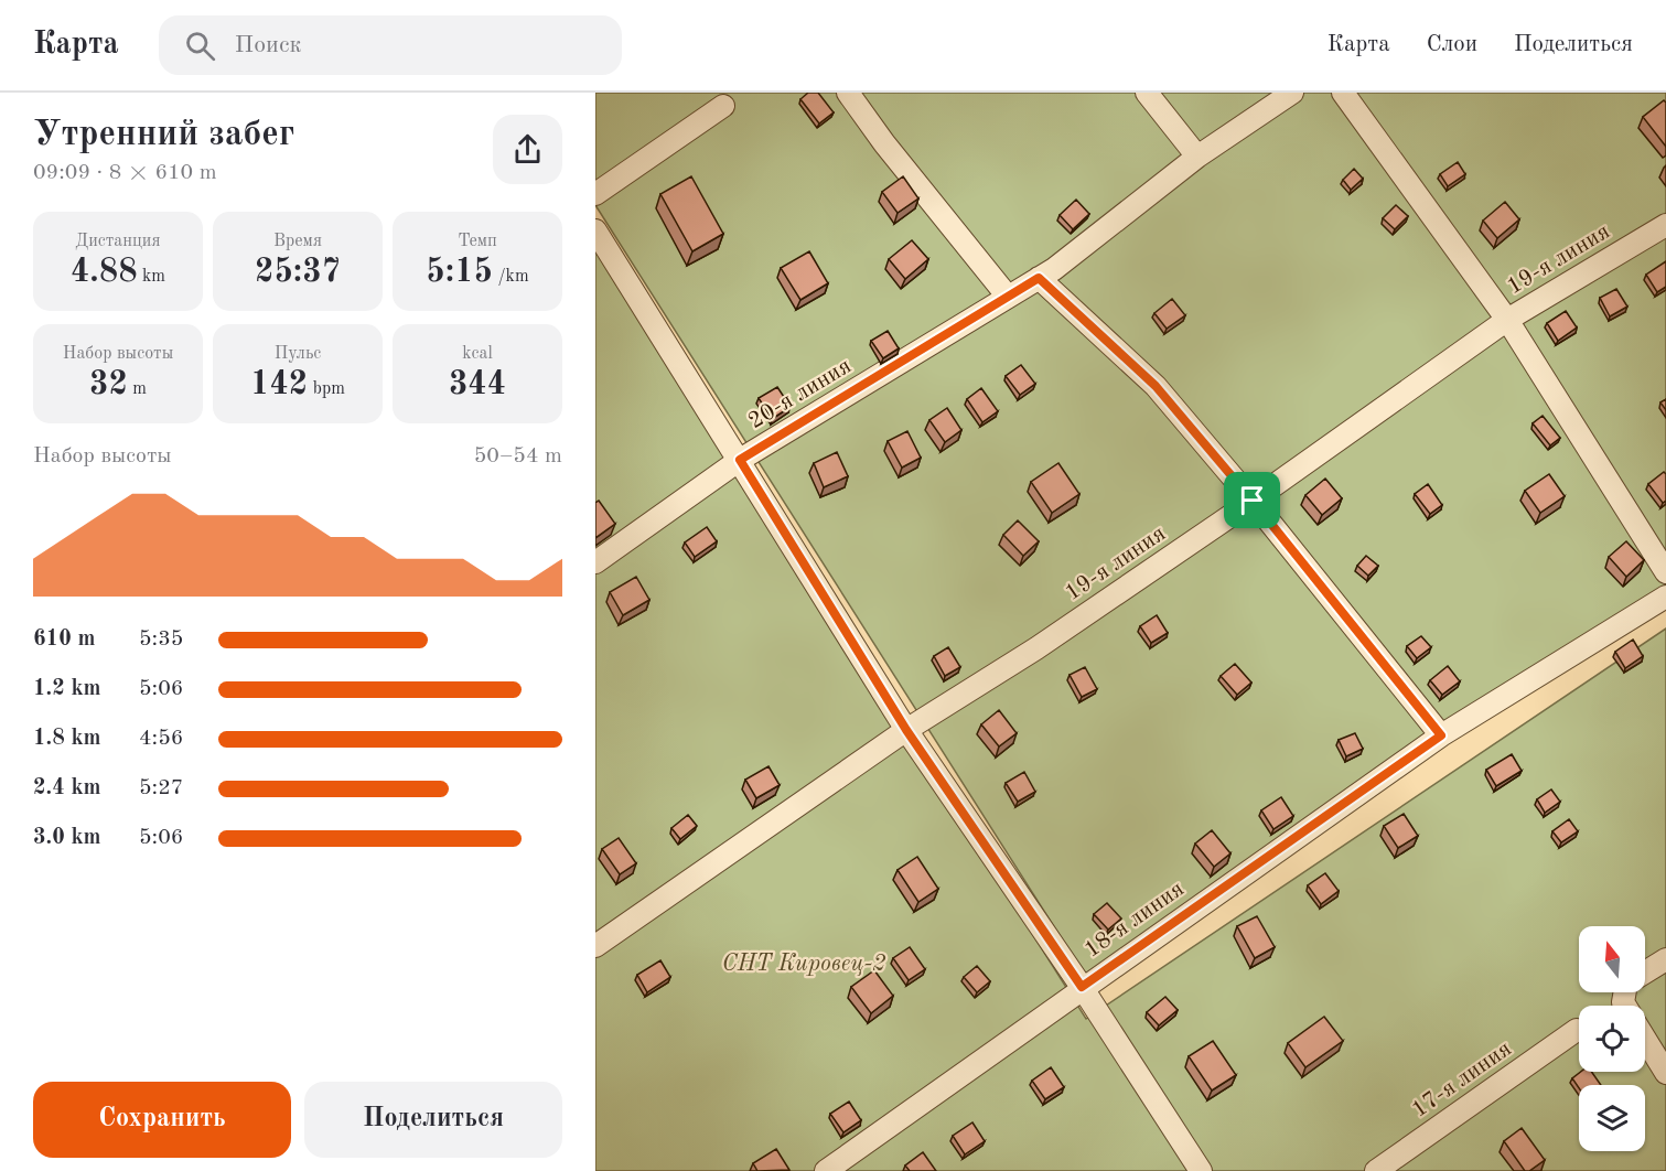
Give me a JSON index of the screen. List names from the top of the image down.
{
  "streets": {
    "street": [
      "19-я линия",
      "20-я линия",
      "18-я линия",
      "17-я линия"
    ]
  },
  "parks": ["СНТ Кировец-2"],
  "north": "top",
  "page": {
    "header": "Карта",
    "search": "Поиск",
    "nav": ["Карта", "Слои", "Поделиться"],
    "heading": ["Утренний забег", "09:09 · 8 × 610 m"],
    "stats": [
      ["Дистанция", "4.88 km"],
      ["Время", "25:37"],
      ["Темп", "5:15 /km"],
      ["Набор высоты", "32 m"],
      ["Пульс", "142 bpm"],
      ["kcal", "344"]
    ],
    "chart": ["Набор высоты", "50–54 m"],
    "list": [
      {
        "name": "610 m",
        "note": "5:35"
      },
      {
        "name": "1.2 km",
        "note": "5:06"
      },
      {
        "name": "1.8 km",
        "note": "4:56"
      },
      {
        "name": "2.4 km",
        "note": "5:27"
      },
      {
        "name": "3.0 km",
        "note": "5:06"
      }
    ],
    "buttons": ["Сохранить", "Поделиться"]
  }
}
